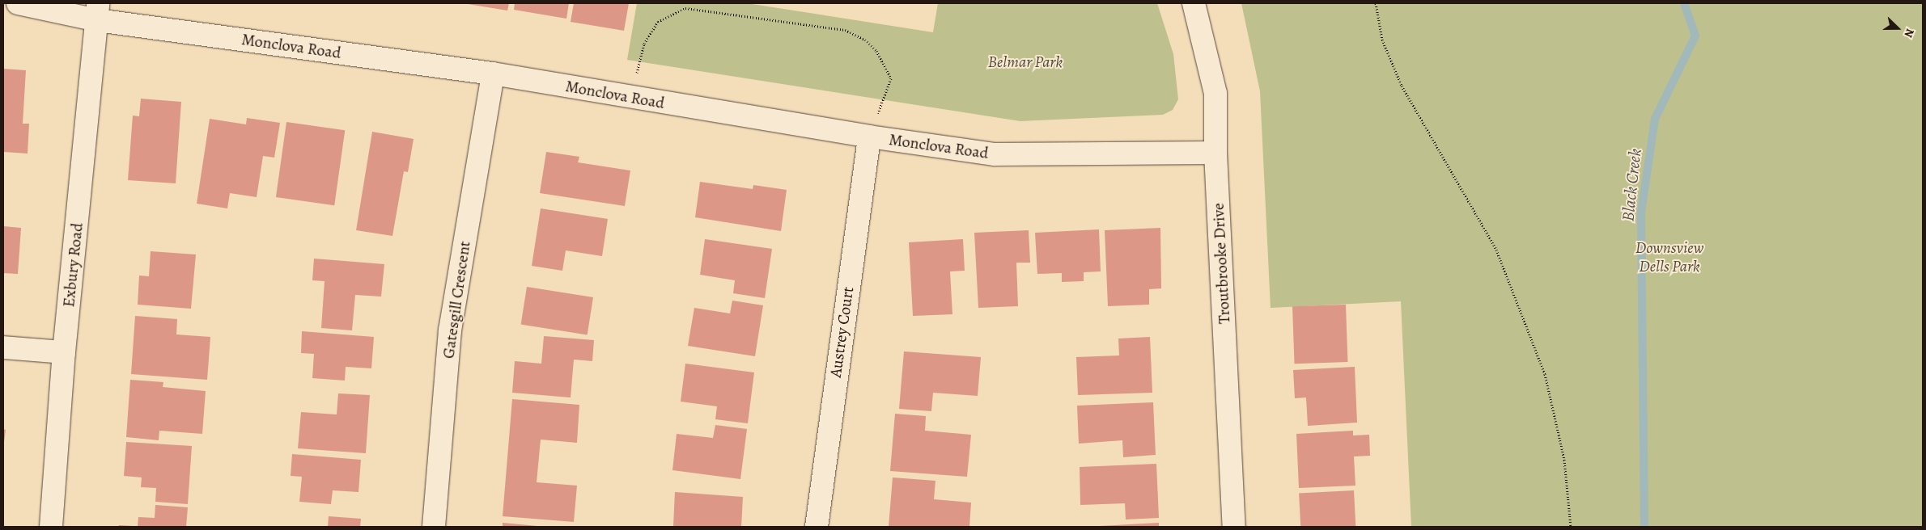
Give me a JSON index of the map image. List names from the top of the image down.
{
  "streets": {
    "street": [
      "Monclova Road",
      "Troutbrooke Drive",
      "Exbury Road",
      "Gatesgill Crescent",
      "Austrey Court"
    ]
  },
  "crossings": [
    ["Monclova Road", "Troutbrooke Drive"],
    ["Monclova Road", "Exbury Road"],
    ["Monclova Road", "Gatesgill Crescent"],
    ["Monclova Road", "Austrey Court"]
  ],
  "water": ["Black Creek"],
  "parks": ["Belmar Park", "Downsview Dells Park"],
  "north": "right"
}
